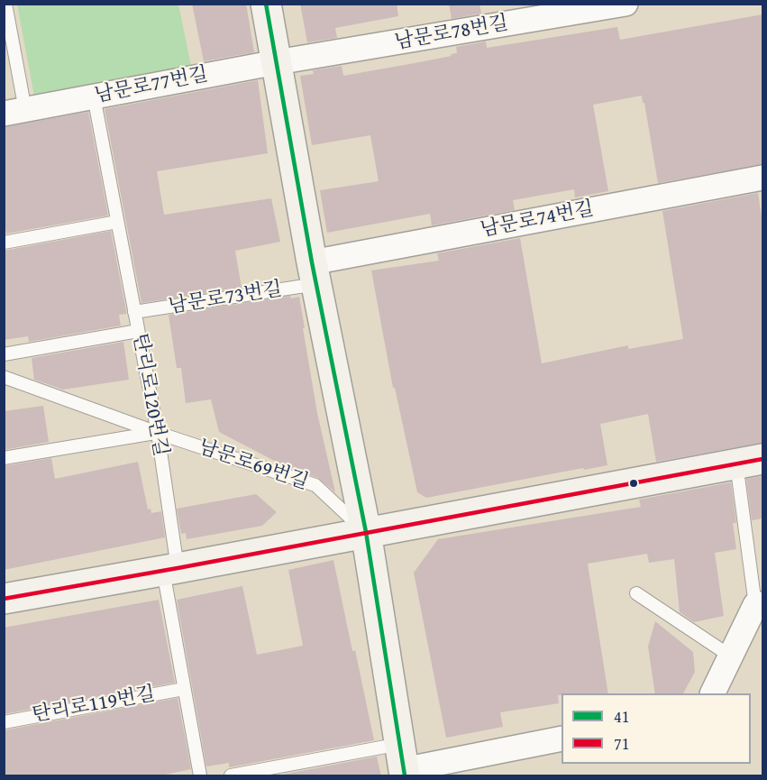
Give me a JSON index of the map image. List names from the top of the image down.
{
  "streets": {
    "street": ["남문로78번길", "남문로77번길", "남문로74번길"],
    "lane": [
      "남문로73번길",
      "탄리로120번길",
      "남문로69번길",
      "탄리로119번길"
    ]
  },
  "crossings": [
    ["남문로78번길", "남문로77번길"],
    ["남문로77번길", "탄리로120번길"],
    ["남문로74번길", "남문로73번길"],
    ["남문로73번길", "탄리로120번길"],
    ["탄리로120번길", "남문로69번길"],
    ["탄리로120번길", "탄리로119번길"]
  ],
  "lines": ["transit line 41", "transit line 71"],
  "legend": ["41", "71"]
}
